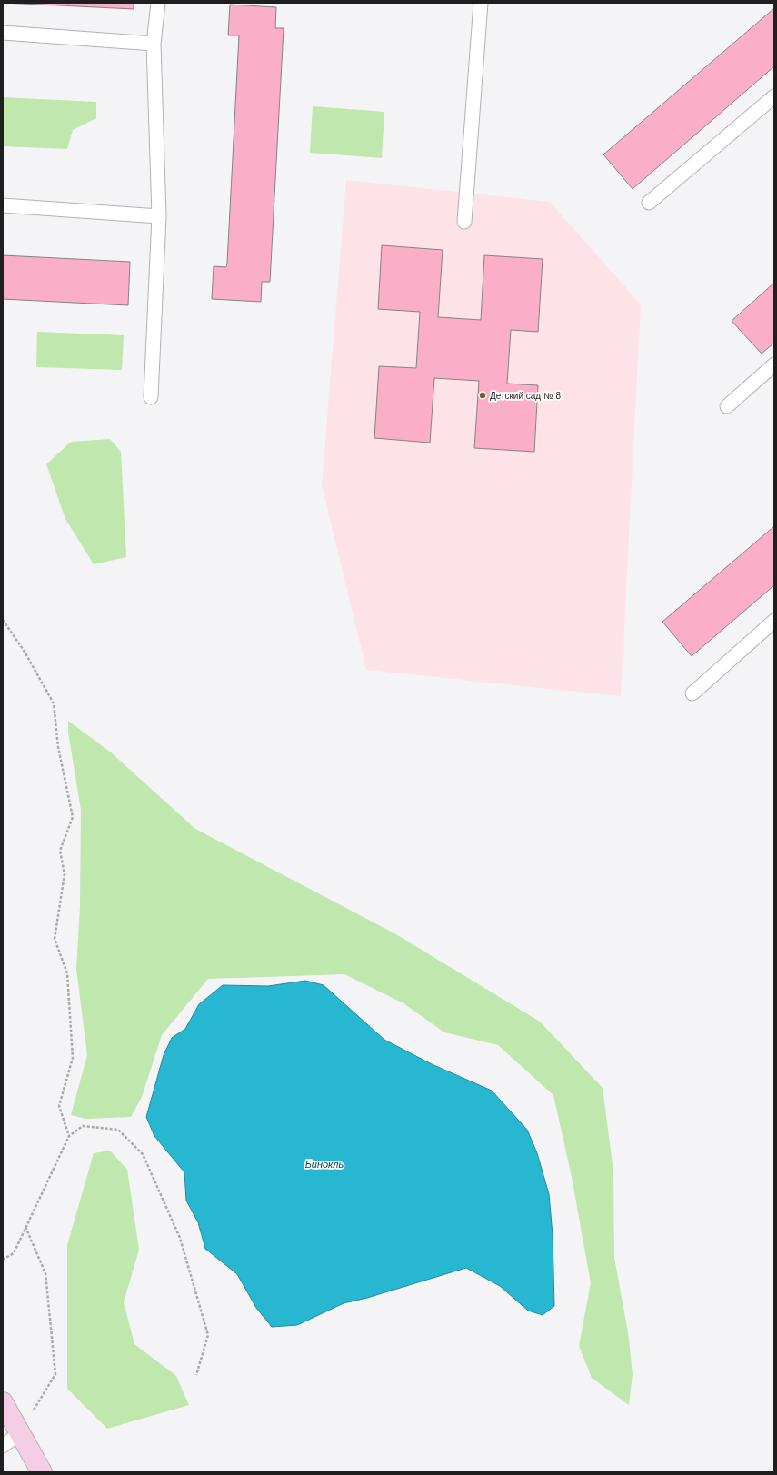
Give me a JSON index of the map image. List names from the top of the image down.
{
  "water": ["Бинокль"],
  "places": ["Детский сад № 8"]
}
